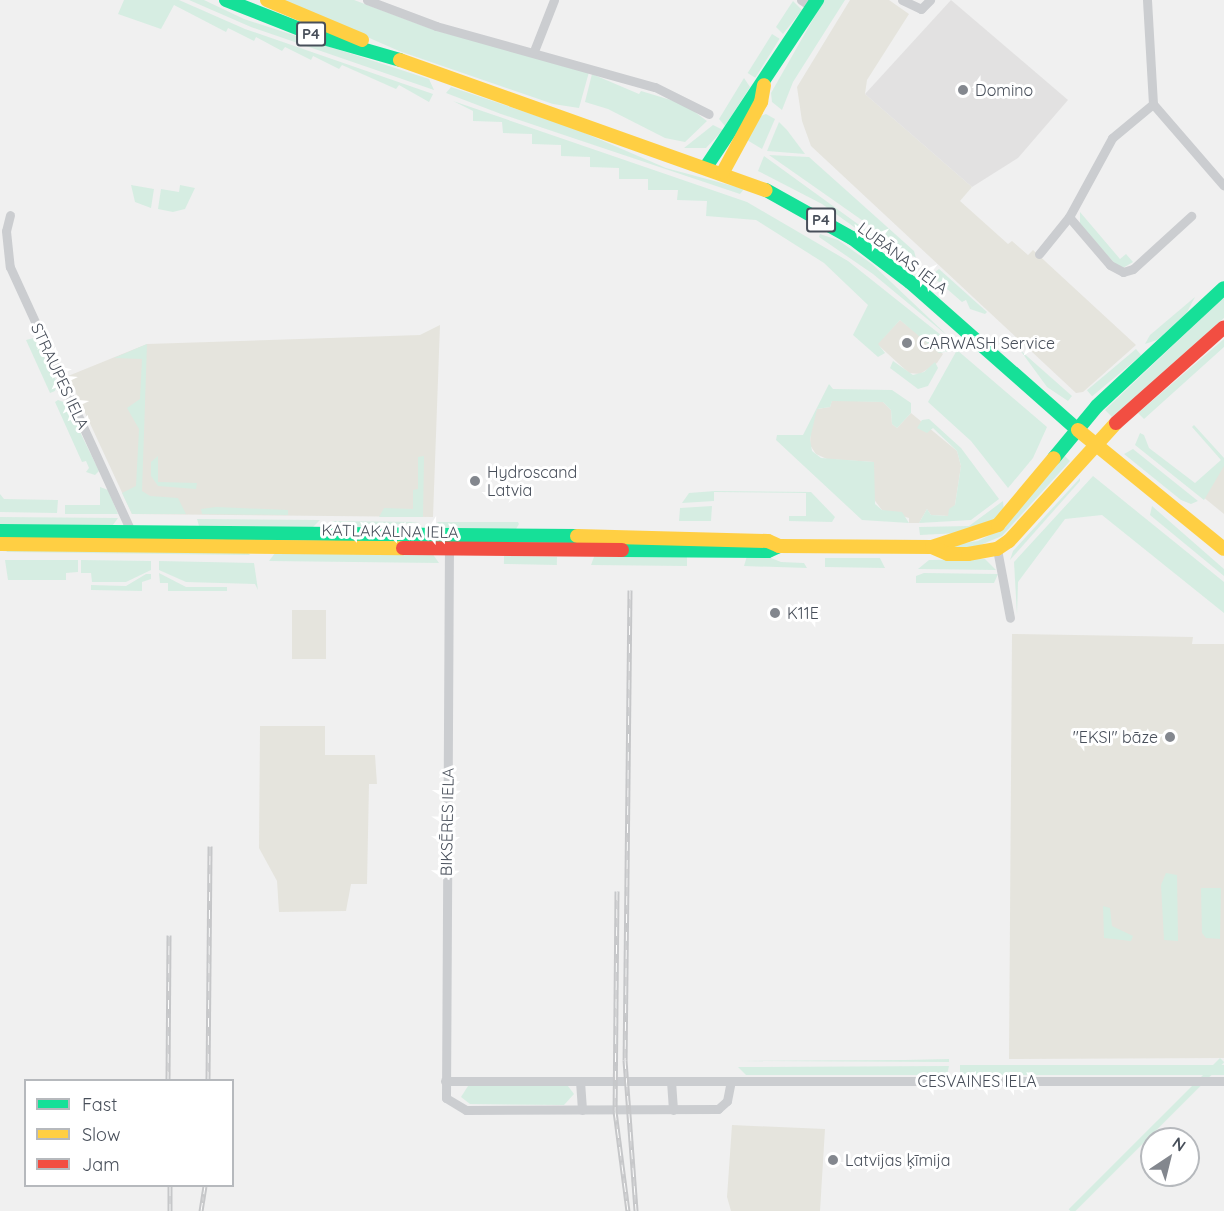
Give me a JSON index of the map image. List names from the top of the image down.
{
  "streets": {
    "main road": ["P4", "LUBĀNAS IELA", "KATLAKALNA IELA"],
    "street": ["STRAUPES IELA", "BIKSĒRES IELA", "CESVAINES IELA"]
  },
  "crossings": [
    ["LUBĀNAS IELA", "KATLAKALNA IELA"],
    ["STRAUPES IELA", "KATLAKALNA IELA"],
    ["KATLAKALNA IELA", "BIKSĒRES IELA"],
    ["BIKSĒRES IELA", "CESVAINES IELA"]
  ],
  "places": [
    "Domino",
    "CARWASH Service",
    "Hydroscand Latvia",
    "K11E",
    "\"EKSI\" bāze",
    "Latvijas ķīmija"
  ],
  "legend": ["Fast", "Slow", "Jam"],
  "north": "top right"
}
